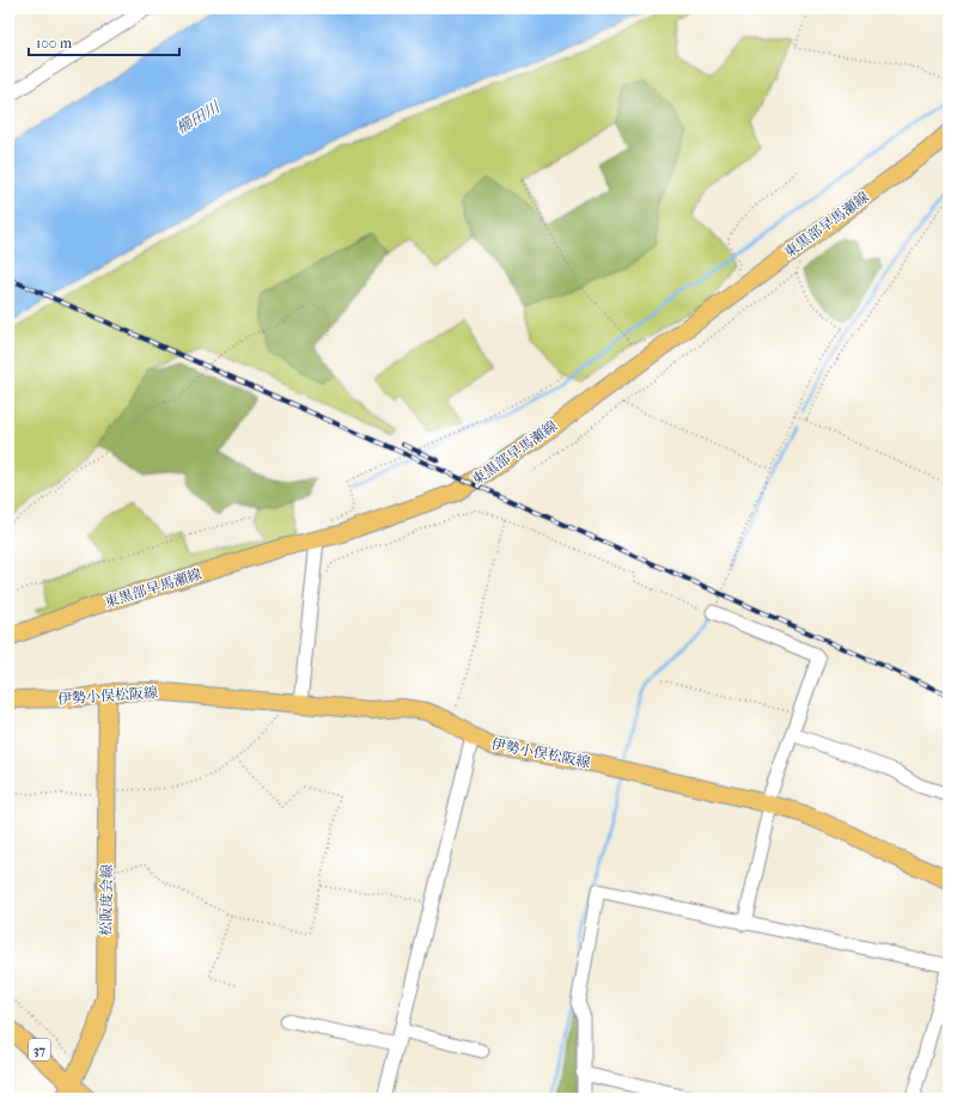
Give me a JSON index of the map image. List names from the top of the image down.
{
  "streets": {
    "main road": [
      "東黒部早馬瀬線",
      "伊勢小俣松阪線",
      "松阪度会線",
      "37"
    ]
  },
  "crossings": [
    ["伊勢小俣松阪線", "松阪度会線"],
    ["松阪度会線", "37"]
  ],
  "water": ["櫛田川"],
  "scale_bar": "100 m"
}
